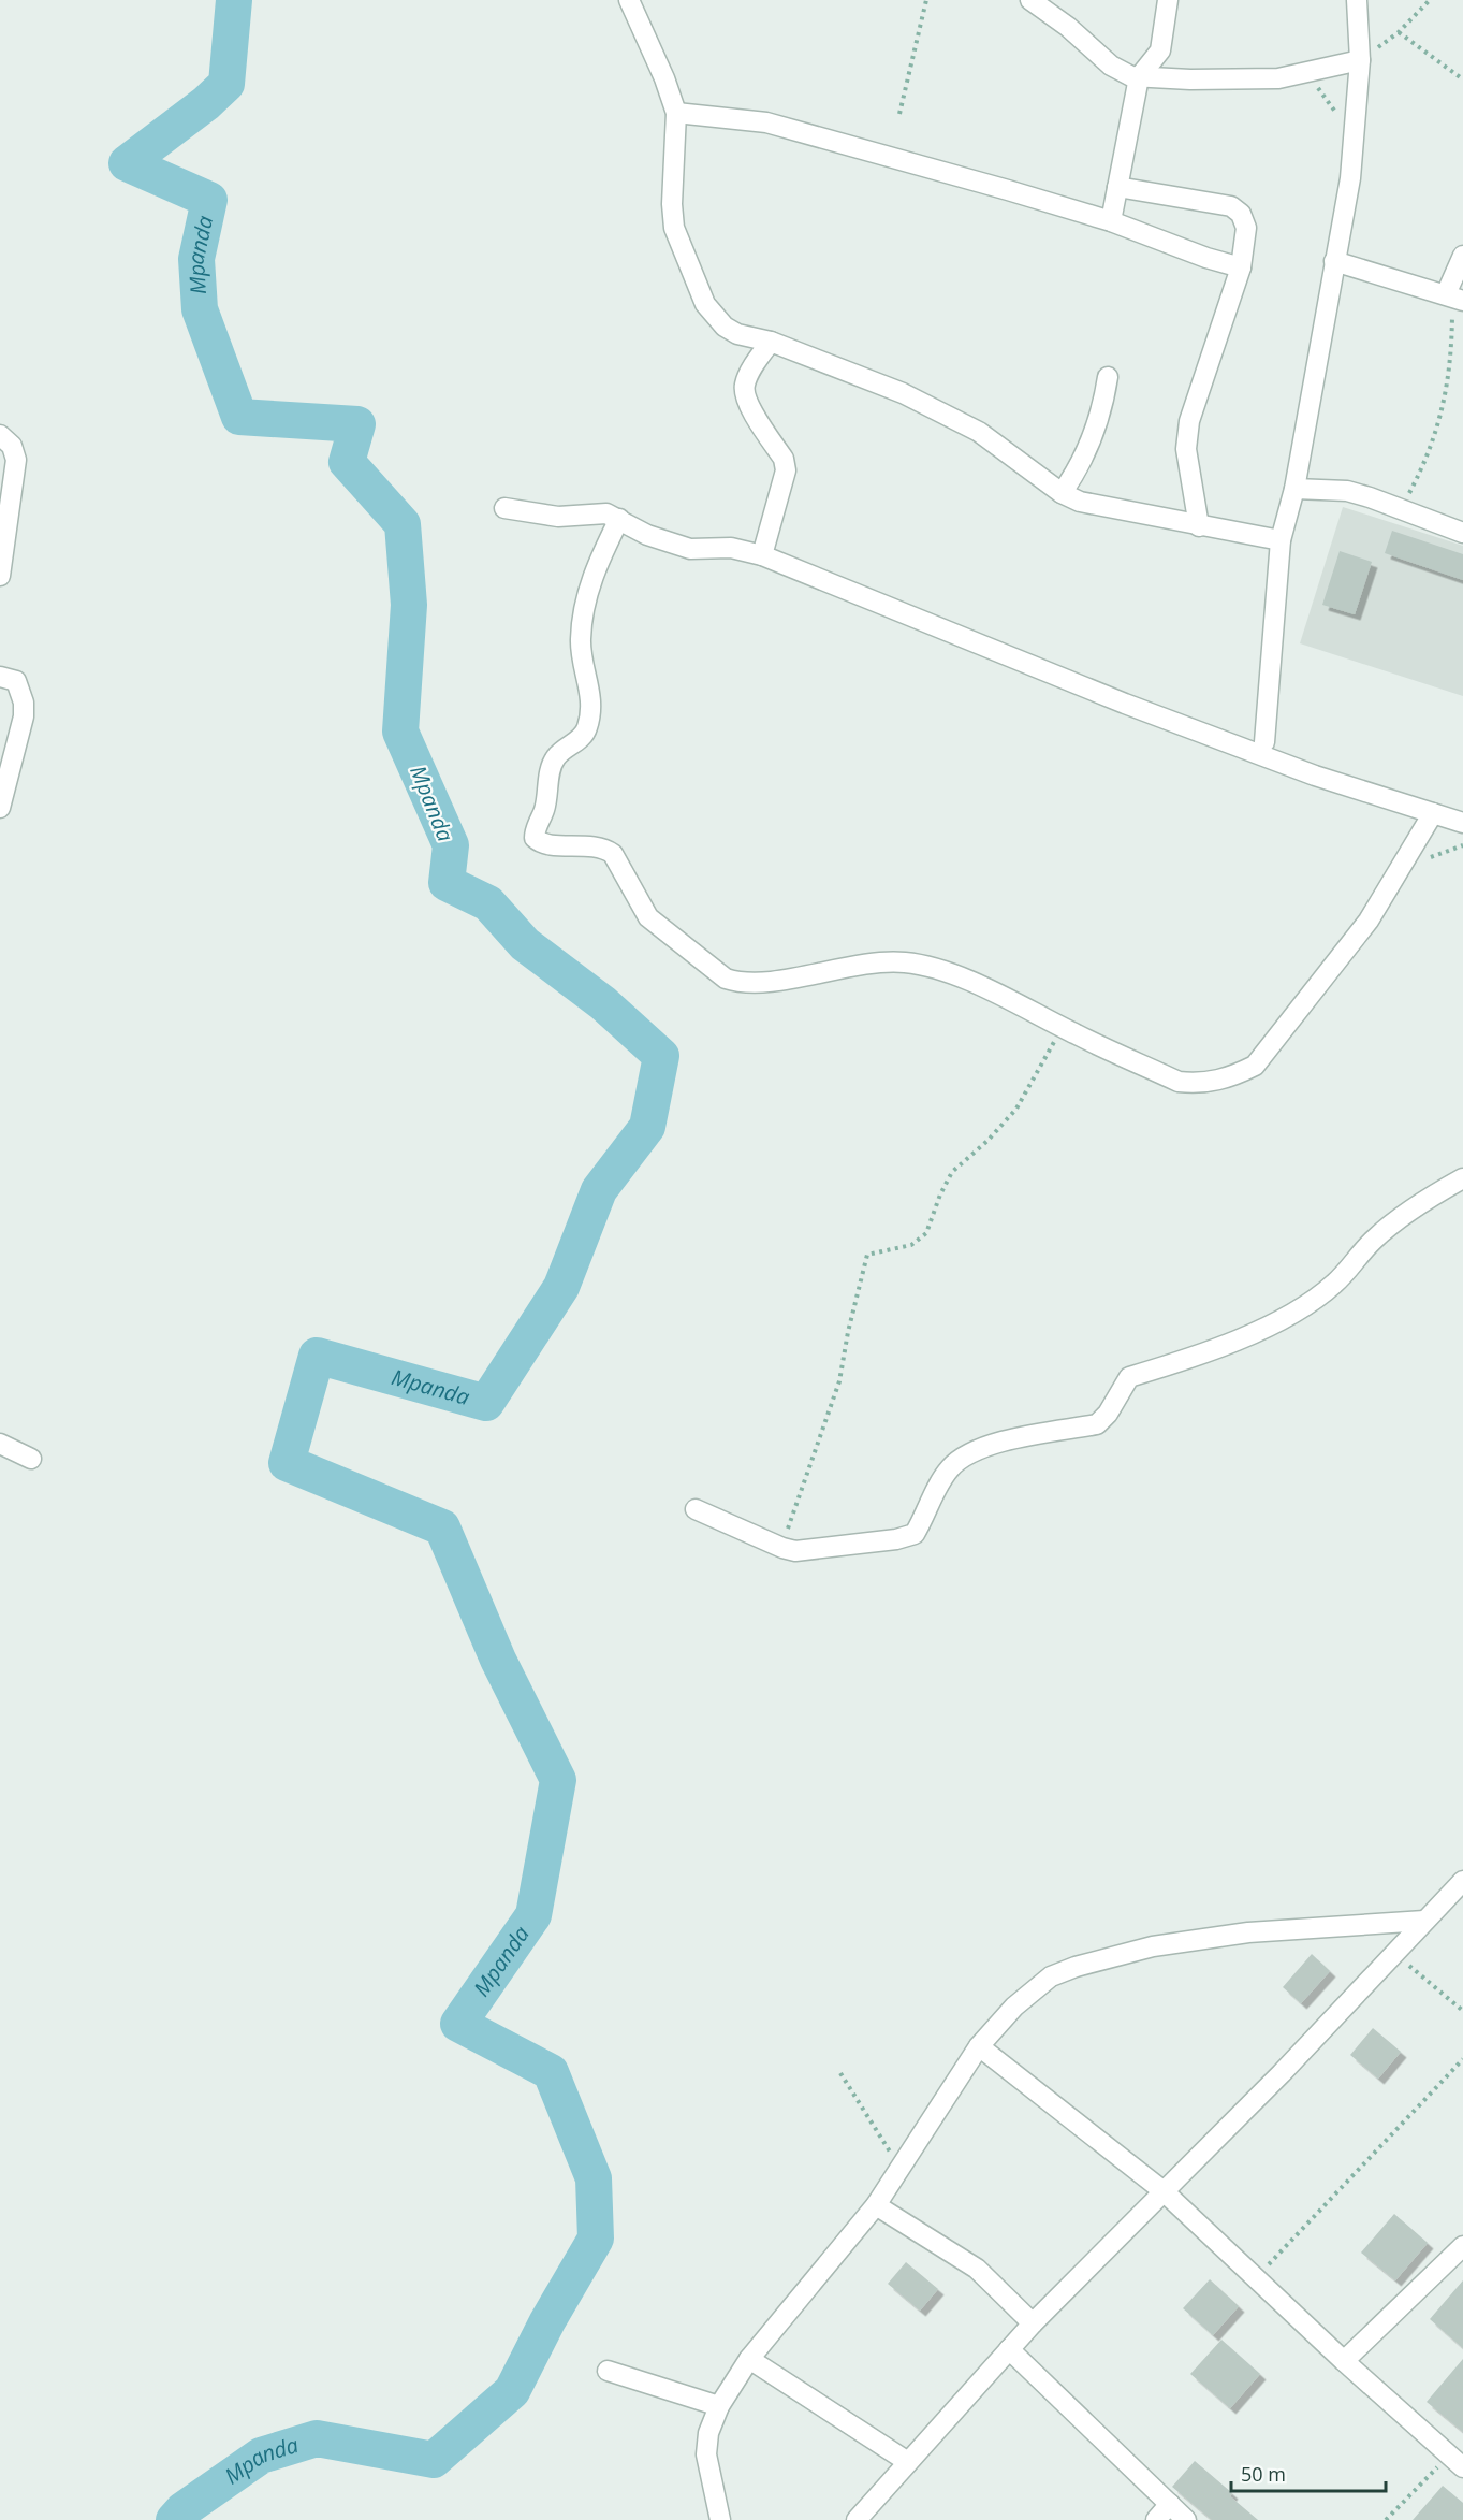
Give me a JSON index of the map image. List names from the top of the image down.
{
  "water": ["Mpanda"],
  "scale_bar": "50 m"
}
